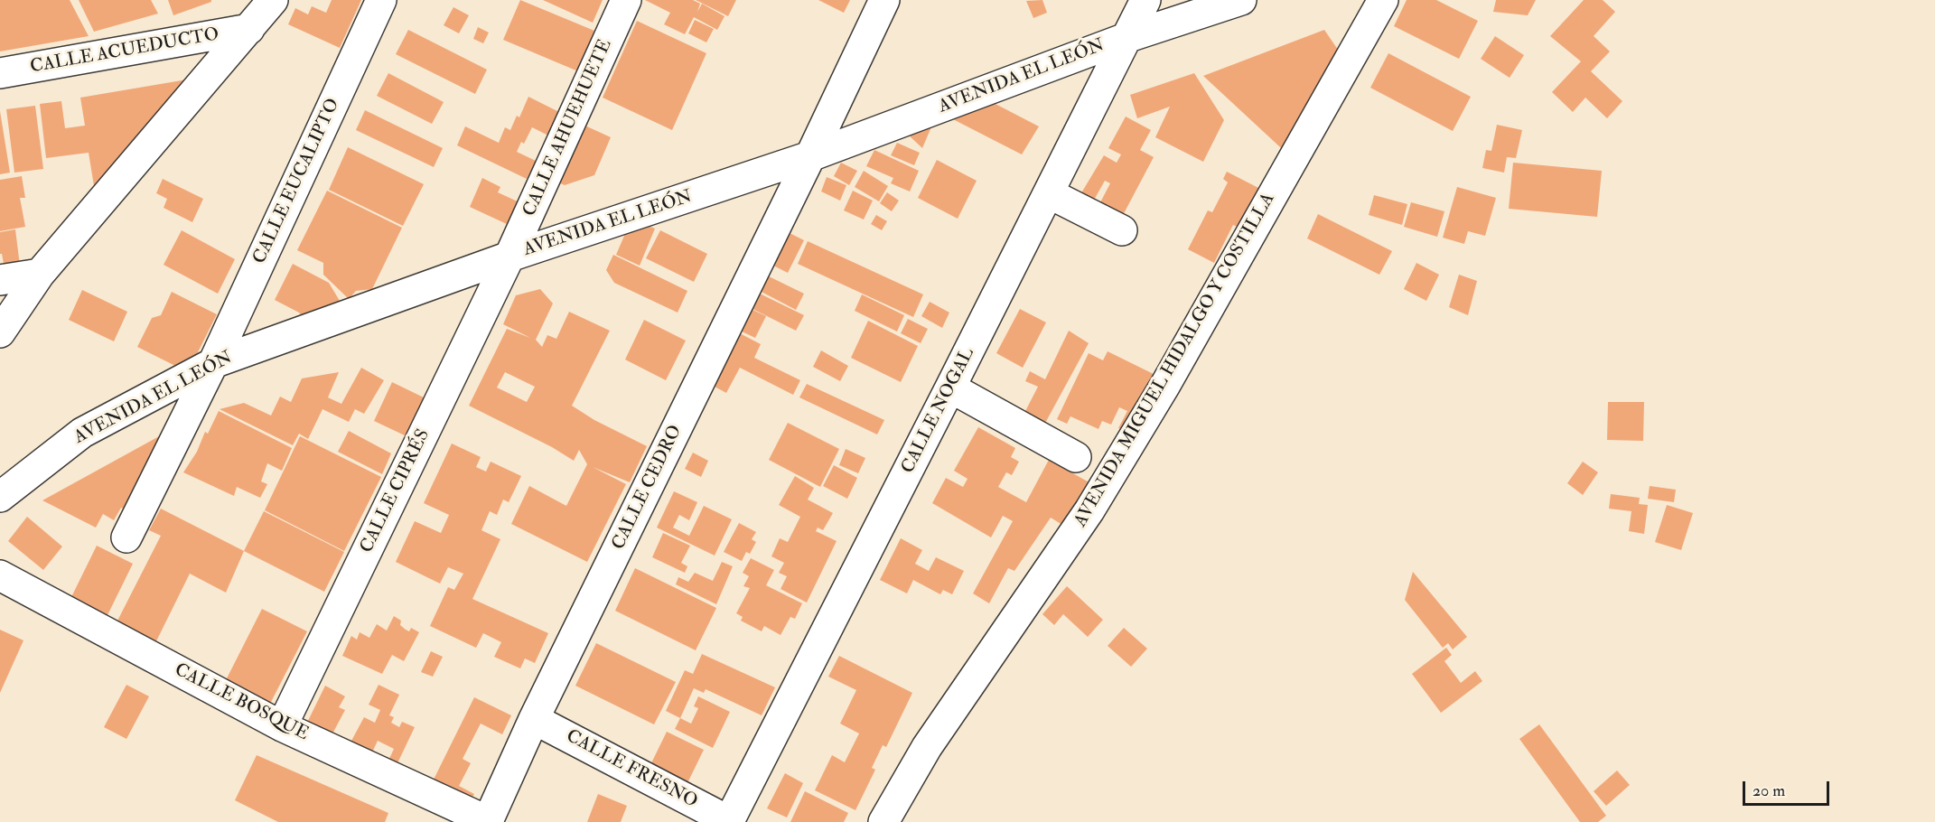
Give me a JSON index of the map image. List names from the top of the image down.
{
  "streets": {
    "street": [
      "CALLE ACUEDUCTO",
      "AVENIDA EL LEÓN",
      "CALLE AHUEHUETE",
      "CALLE EUCALIPTO",
      "AVENIDA MIGUEL HIDALGO Y COSTILLA",
      "CALLE NOGAL",
      "CALLE CEDRO",
      "CALLE CIPRÉS",
      "CALLE BOSQUE",
      "CALLE FRESNO"
    ]
  },
  "crossings": [
    ["AVENIDA EL LEÓN", "CALLE AHUEHUETE"],
    ["AVENIDA EL LEÓN", "CALLE EUCALIPTO"],
    ["AVENIDA EL LEÓN", "CALLE NOGAL"],
    ["AVENIDA EL LEÓN", "CALLE CEDRO"],
    ["AVENIDA EL LEÓN", "CALLE CIPRÉS"],
    ["CALLE AHUEHUETE", "CALLE CIPRÉS"],
    ["CALLE NOGAL", "CALLE FRESNO"],
    ["CALLE CEDRO", "CALLE BOSQUE"],
    ["CALLE CEDRO", "CALLE FRESNO"],
    ["CALLE CIPRÉS", "CALLE BOSQUE"]
  ],
  "scale_bar": "20 m"
}
